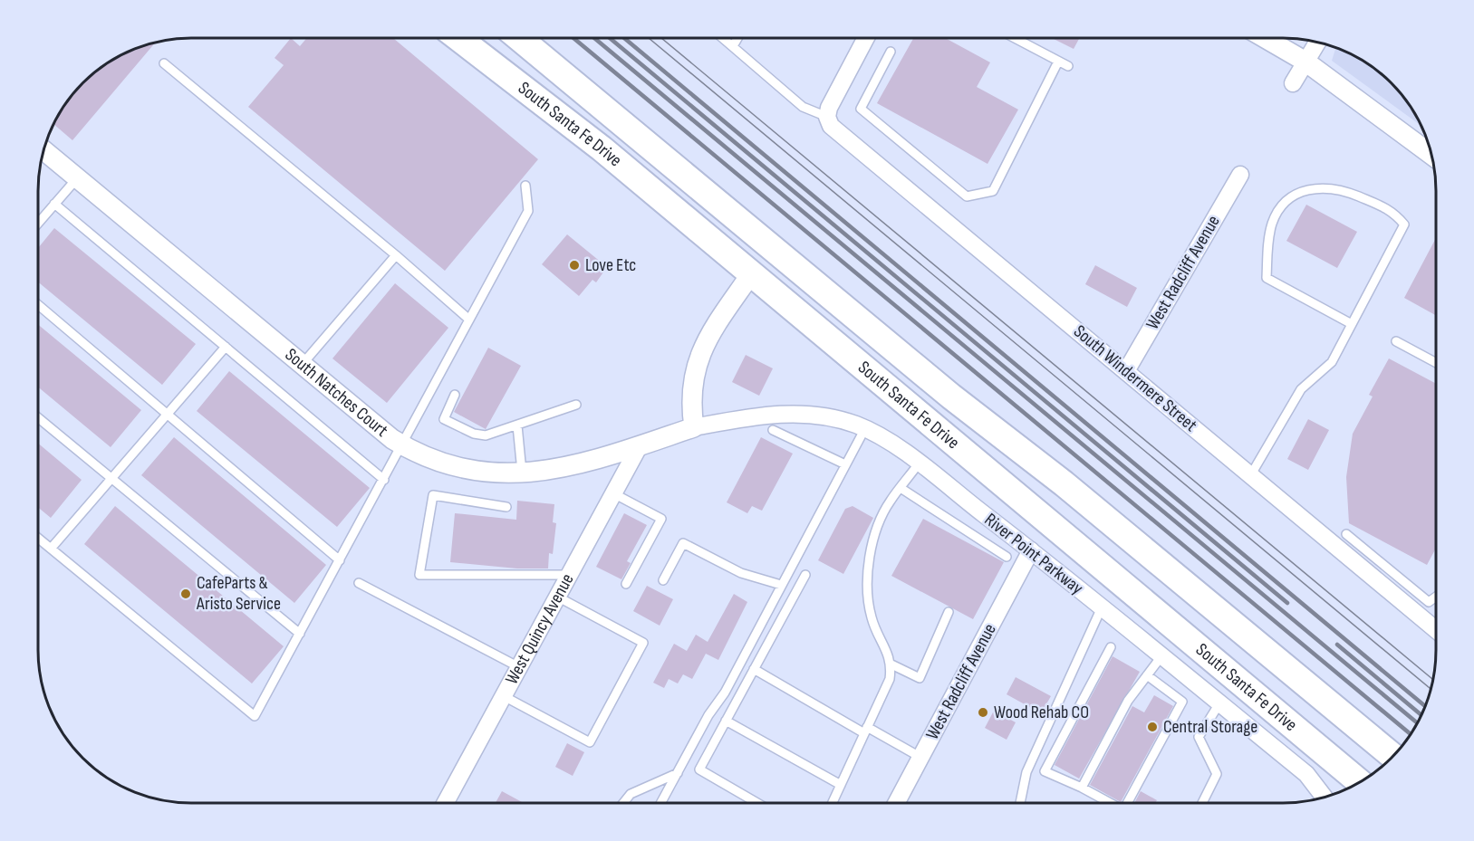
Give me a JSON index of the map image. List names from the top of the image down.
{
  "streets": {
    "highway": ["South Santa Fe Drive"],
    "street": [
      "West Radcliff Avenue",
      "South Windermere Street",
      "South Natches Court",
      "River Point Parkway",
      "West Quincy Avenue"
    ]
  },
  "crossings": [
    ["West Radcliff Avenue", "South Windermere Street"],
    ["West Radcliff Avenue", "River Point Parkway"],
    ["South Natches Court", "River Point Parkway"],
    ["South Natches Court", "West Quincy Avenue"]
  ],
  "places": [
    "Love Etc",
    "CafeParts & Aristo Service",
    "Wood Rehab CO",
    "Central Storage"
  ]
}
